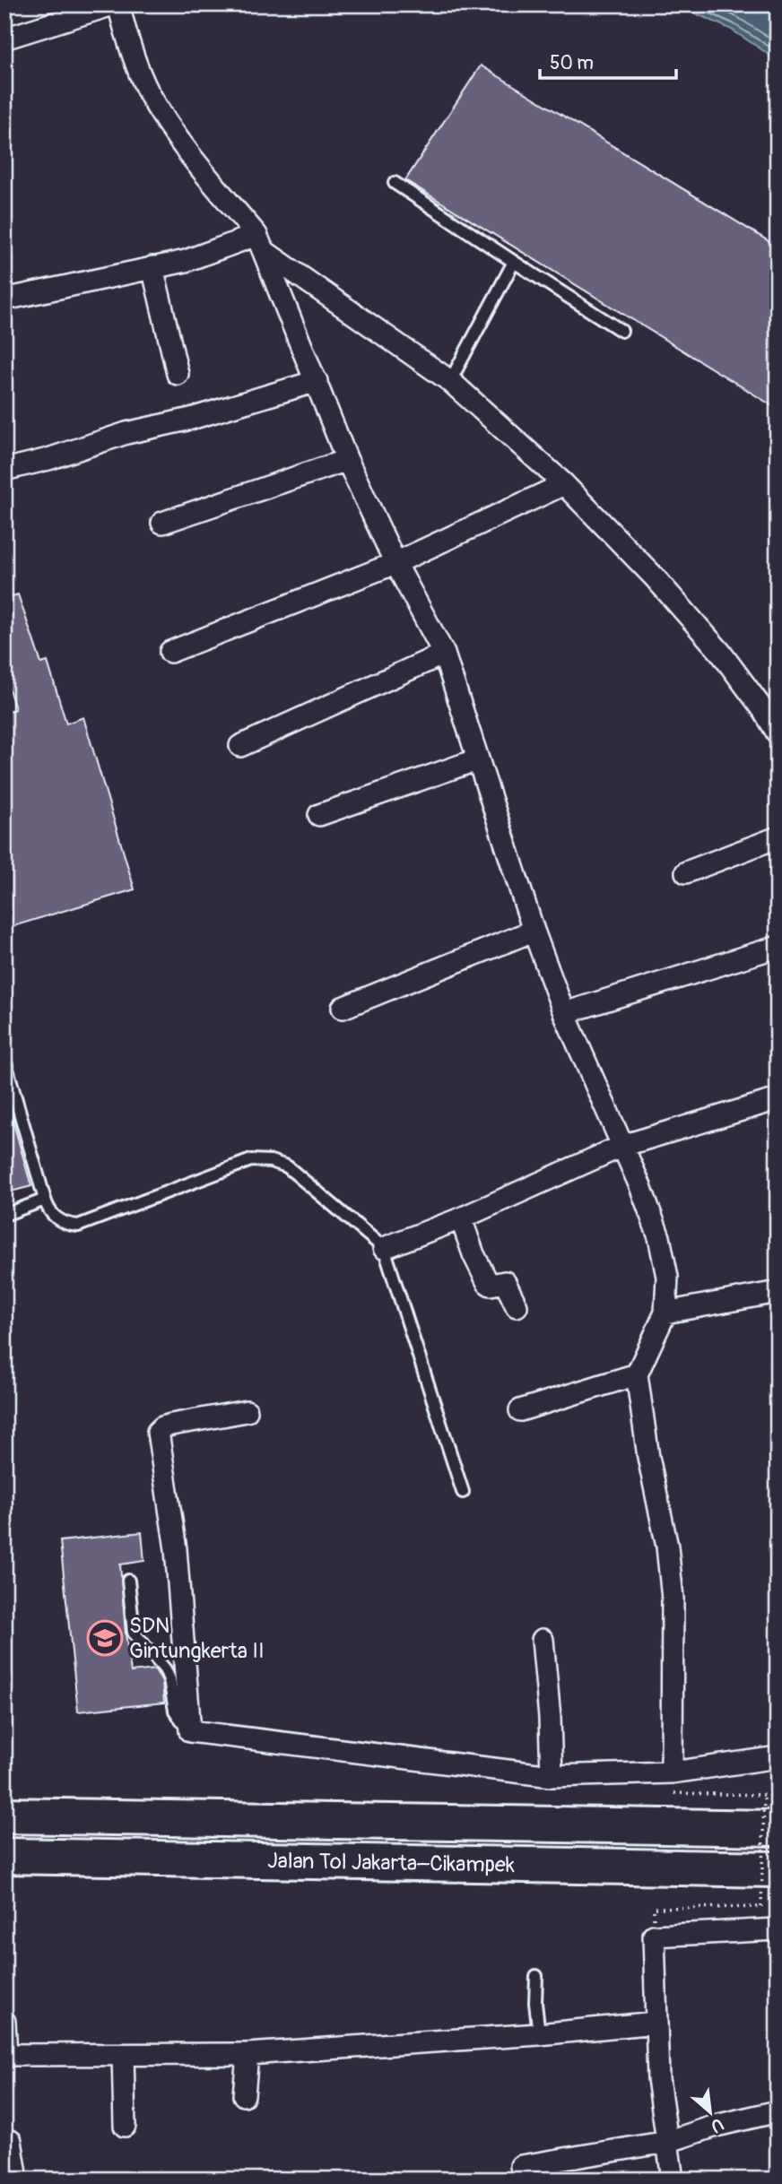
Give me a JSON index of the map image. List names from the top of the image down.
{
  "streets": {
    "highway": ["Jalan Tol Jakarta–Cikampek"]
  },
  "places": {
    "school or university": ["SDN Gintungkerta II"]
  },
  "scale_bar": "50 m",
  "north": "bottom right"
}
